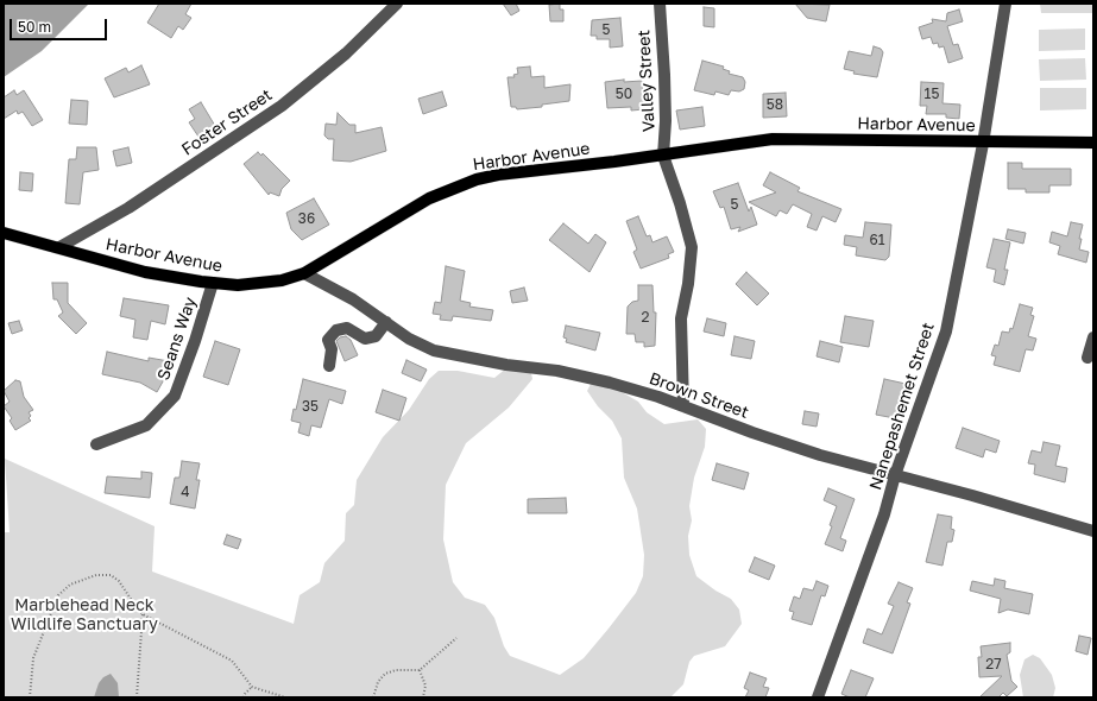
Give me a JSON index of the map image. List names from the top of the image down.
{
  "streets": {
    "main road": ["Harbor Avenue"],
    "street": [
      "Valley Street",
      "Foster Street",
      "Seans Way",
      "Brown Street",
      "Nanepashemet Street"
    ]
  },
  "crossings": [
    ["Valley Street", "Harbor Avenue"],
    ["Foster Street", "Harbor Avenue"],
    ["Harbor Avenue", "Seans Way"],
    ["Harbor Avenue", "Brown Street"],
    ["Harbor Avenue", "Nanepashemet Street"],
    ["Brown Street", "Nanepashemet Street"]
  ],
  "parks": ["Marblehead Neck Wildlife Sanctuary"],
  "house_numbers": [
    "5",
    "50",
    "15",
    "58",
    "5",
    "36",
    "61",
    "2",
    "35",
    "4",
    "27"
  ],
  "scale_bar": "50 m"
}
